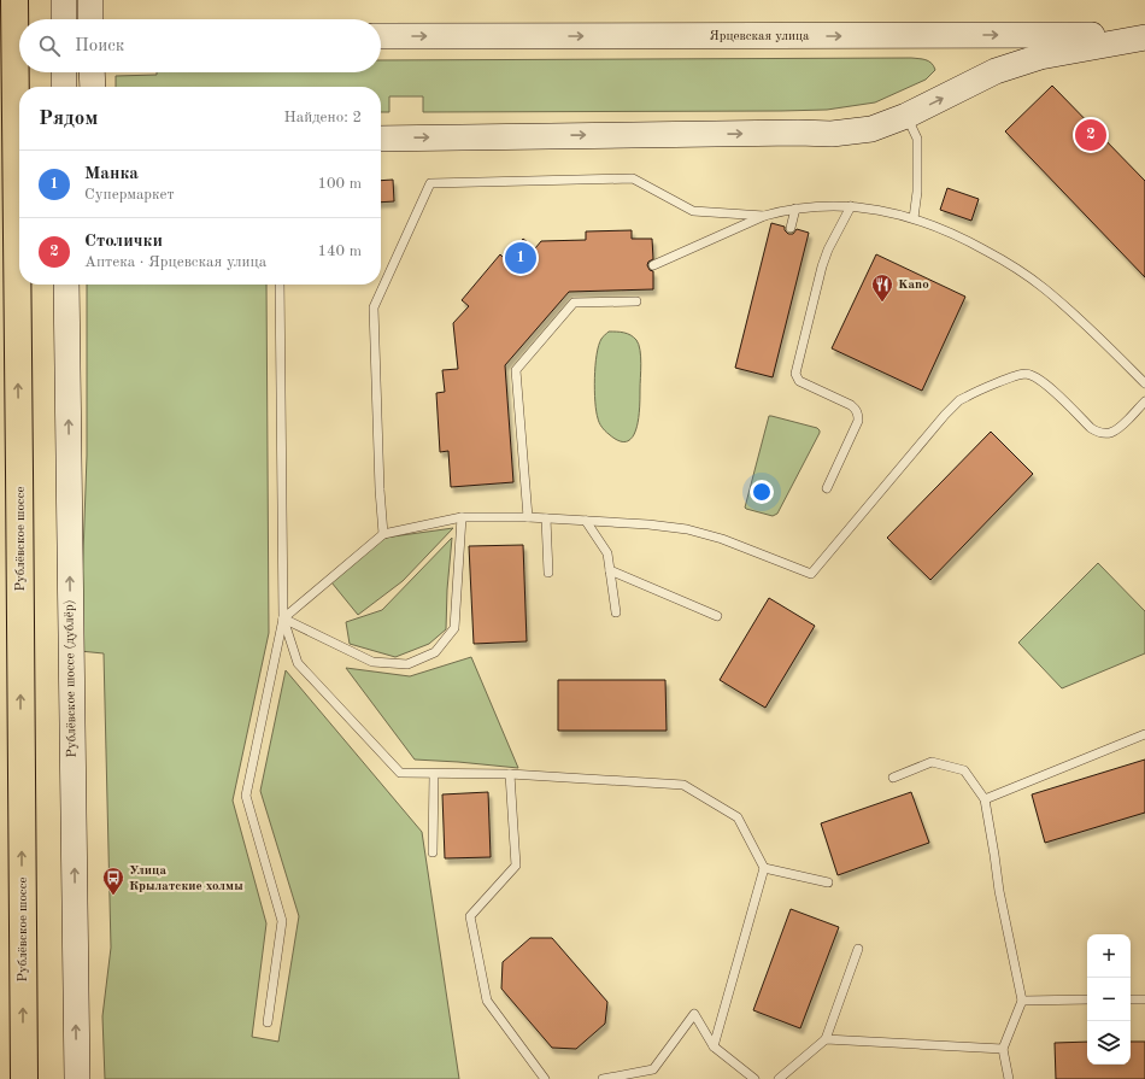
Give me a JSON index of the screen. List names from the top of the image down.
{
  "streets": {
    "main road": ["Ярцевская улица", "Рублёвское шоссе", "Рублёвское шоссе (дублёр)"]
  },
  "one_way": ["Рублёвское шоссе", "Рублёвское шоссе (дублёр)"],
  "places": {
    "restaurant": ["Kano"],
    "bus stop": ["Улица Крылатские холмы"]
  },
  "page": {
    "search": "Поиск",
    "heading": ["Рядом", "Найдено: 2"],
    "pins": ["2", "1"],
    "list": [
      {
        "mark": "1",
        "name": "Манка",
        "note": "Супермаркет",
        "value": "100 m"
      },
      {
        "mark": "2",
        "name": "Столички",
        "note": "Аптека · Ярцевская улица",
        "value": "140 m"
      }
    ],
    "map_buttons": ["+", "−"]
  }
}
